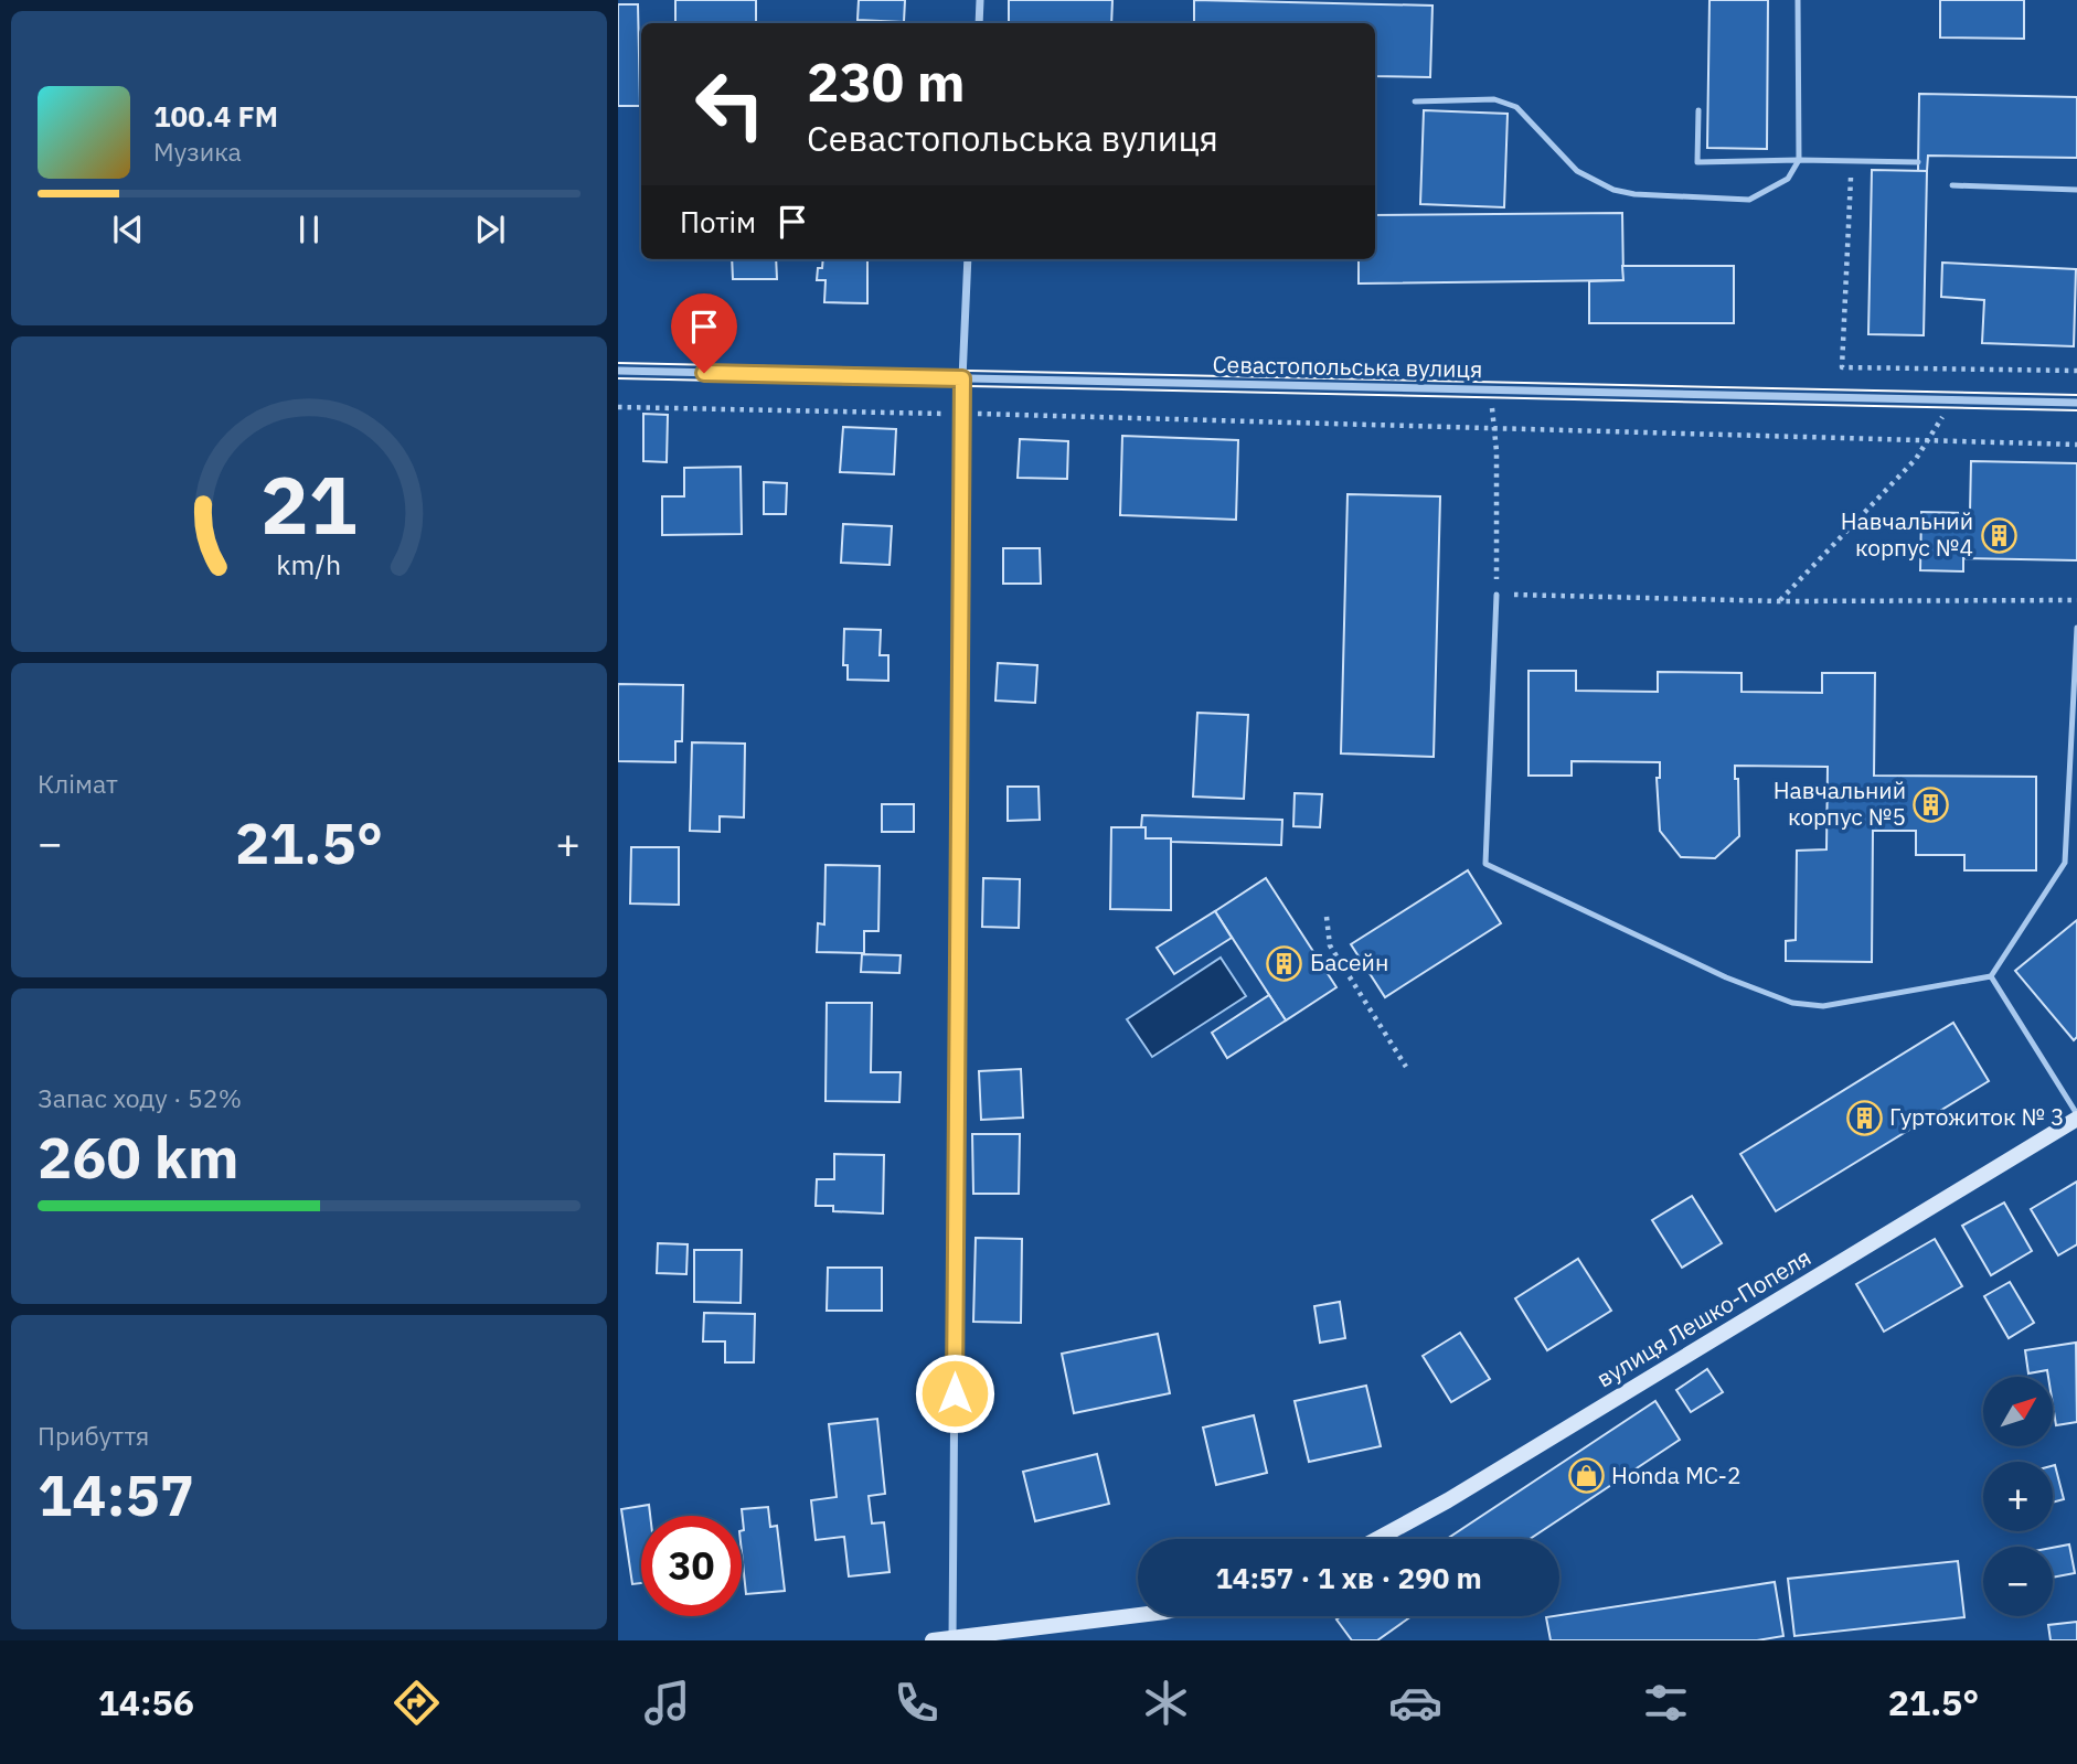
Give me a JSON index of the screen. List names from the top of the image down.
{
  "streets": {
    "main road": ["вулиця Лешко-Попеля"],
    "street": ["Севастопольська вулиця"]
  },
  "places": {
    "building": [
      "Навчальний корпус №4",
      "Навчальний корпус №5",
      "Басейн",
      "Гуртожиток № 3"
    ],
    "shop": ["Honda МС-2"]
  },
  "north": "top right",
  "page": {
    "turn": ["230 m", "Севастопольська вулиця"],
    "song": ["100.4 FM", "Музика"],
    "then": "Потім",
    "tile": [
      "Клімат",
      ["Запас ходу · 52%", "260 km"],
      ["Прибуття", "14:57"]
    ],
    "heat": ["−", "21.5°", "+"],
    "map_buttons": ["+", "−"],
    "limit": "30",
    "trip": "14:57 · 1 хв · 290 m",
    "tabs": ["14:56", "21.5°"],
    "gauge": ["21", "km/h"]
  }
}
